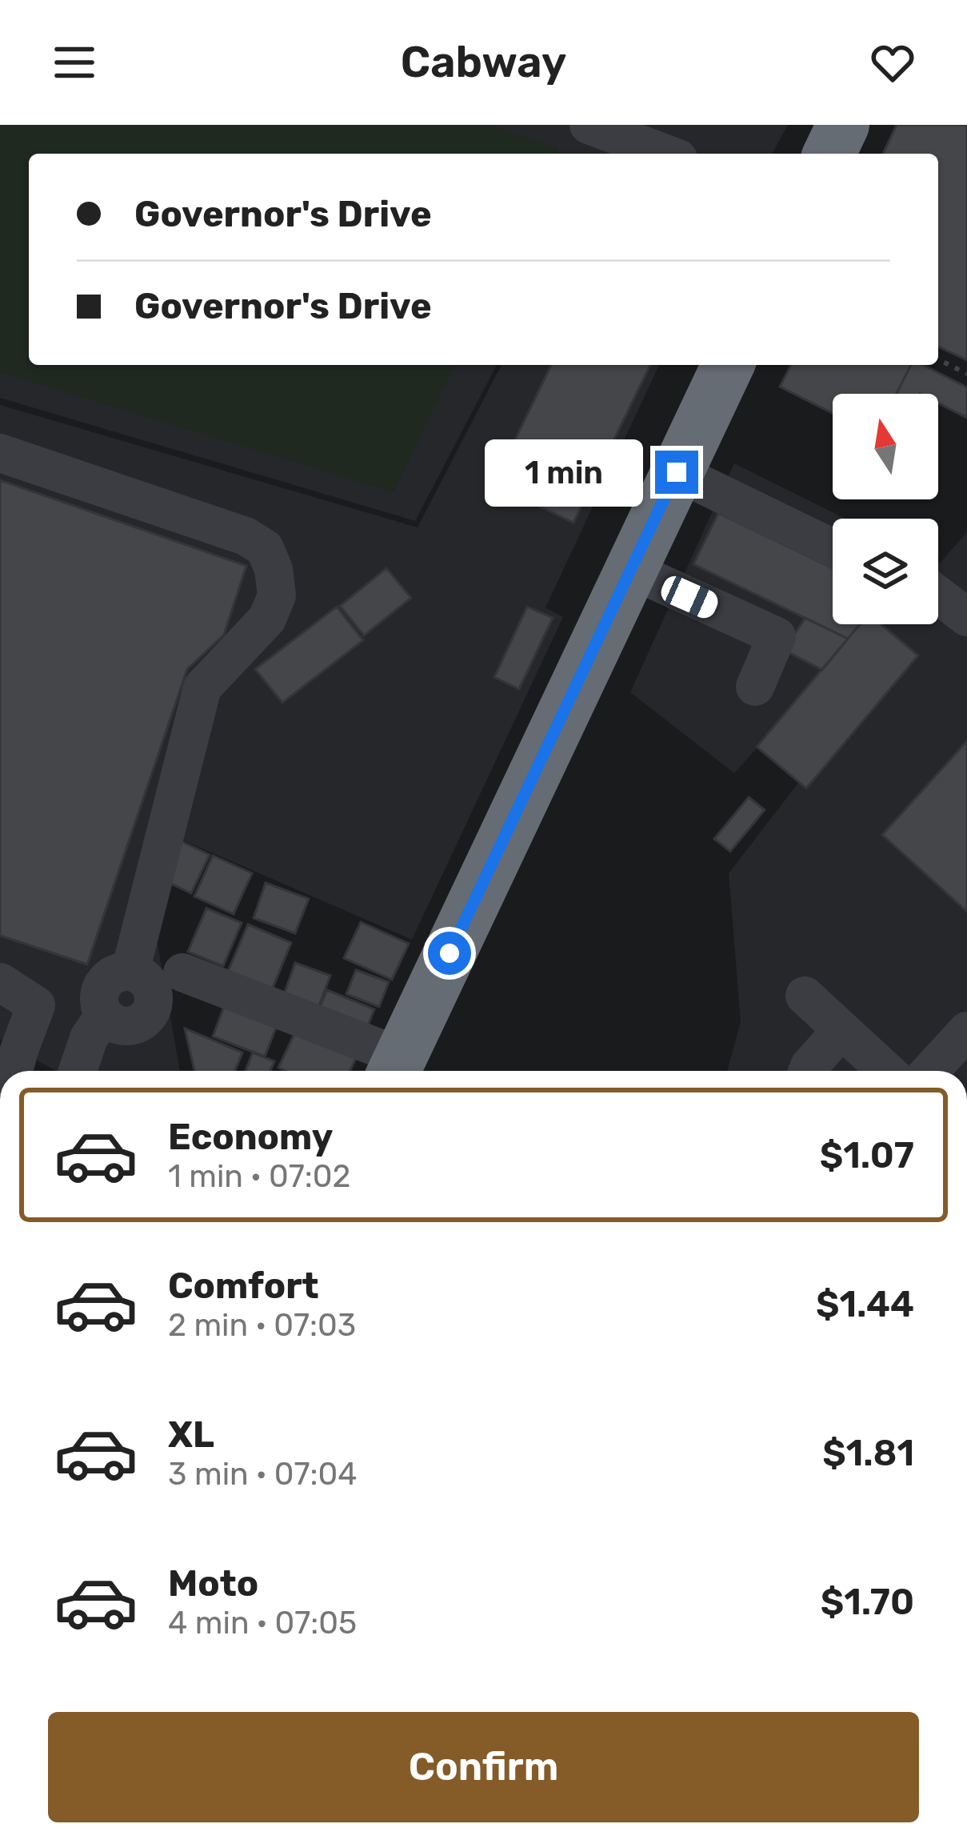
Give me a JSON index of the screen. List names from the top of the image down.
{
  "north": "top",
  "page": {
    "header": "Cabway",
    "banner": ["Governor's Drive", "Governor's Drive"],
    "bubble": "1 min",
    "list": [
      {
        "name": "Economy",
        "note": "1 min · 07:02",
        "value": "$1.07"
      },
      {
        "name": "Comfort",
        "note": "2 min · 07:03",
        "value": "$1.44"
      },
      {
        "name": "XL",
        "note": "3 min · 07:04",
        "value": "$1.81"
      },
      {
        "name": "Moto",
        "note": "4 min · 07:05",
        "value": "$1.70"
      }
    ],
    "buttons": "Confirm"
  }
}
